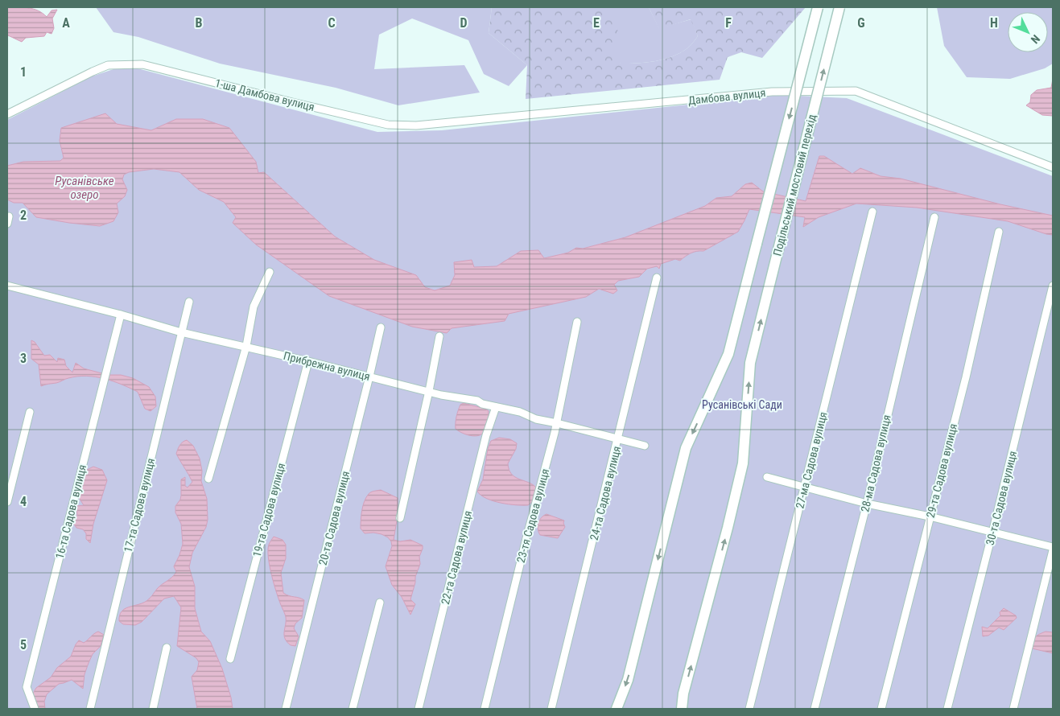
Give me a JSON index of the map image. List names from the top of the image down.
{
  "streets": {
    "main road": ["Подільський мостовий перехід"],
    "street": [
      "1-ша Дамбова вулиця",
      "Дамбова вулиця",
      "Прибрежна вулиця",
      "27-ма Садова вулиця",
      "28-ма Садова вулиця",
      "29-та Садова вулиця",
      "24-та Садова вулиця",
      "30-та Садова вулиця",
      "17-та Садова вулиця",
      "19-та Садова вулиця",
      "16-та Садова вулиця",
      "23-тя Садова вулиця",
      "20-та Садова вулиця",
      "22-га Садова вулиця"
    ]
  },
  "crossings": [
    ["1-ша Дамбова вулиця", "Дамбова вулиця"],
    ["Прибрежна вулиця", "24-та Садова вулиця"],
    ["Прибрежна вулиця", "17-та Садова вулиця"],
    ["Прибрежна вулиця", "19-та Садова вулиця"],
    ["Прибрежна вулиця", "16-та Садова вулиця"],
    ["Прибрежна вулиця", "23-тя Садова вулиця"],
    ["Прибрежна вулиця", "20-та Садова вулиця"],
    ["Прибрежна вулиця", "22-га Садова вулиця"]
  ],
  "water": ["Русанівське озеро"],
  "parks": ["Русанівські Сади"],
  "north": "bottom right",
  "grid": {
    "columns": [
      "A",
      "B",
      "C",
      "D",
      "E",
      "F",
      "G",
      "H"
    ],
    "rows": [
      "1",
      "2",
      "3",
      "4",
      "5"
    ]
  }
}
